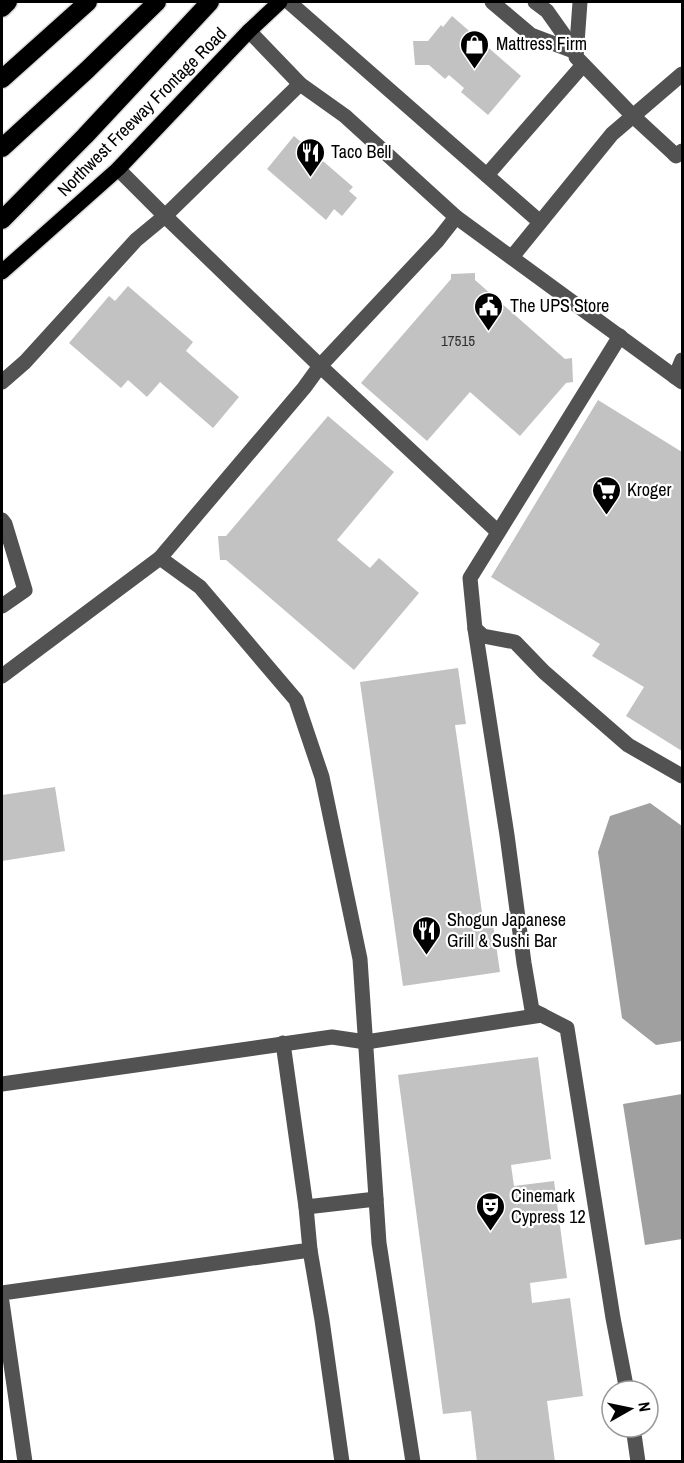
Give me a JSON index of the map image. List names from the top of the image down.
{
  "streets": {
    "main road": ["Northwest Freeway Frontage Road"]
  },
  "places": {
    "shop": ["Mattress Firm"],
    "restaurant": ["Taco Bell", "Shogun Japanese Grill & Sushi Bar"],
    "public building": ["The UPS Store"],
    "supermarket": ["Kroger"],
    "theatre": ["Cinemark Cypress 12"]
  },
  "house_numbers": ["17515"],
  "north": "right"
}
